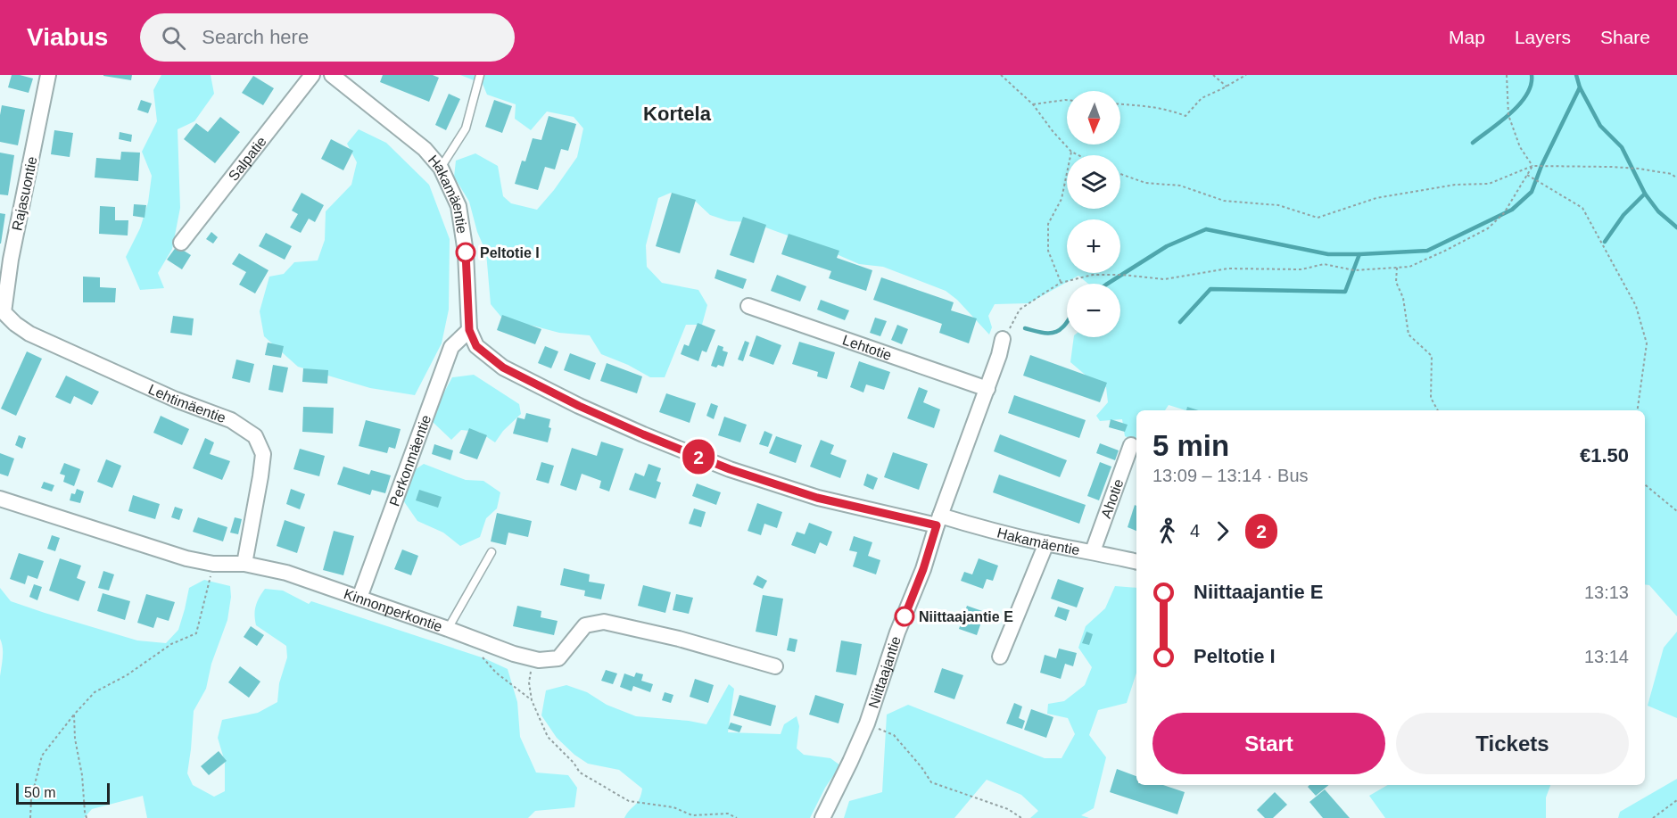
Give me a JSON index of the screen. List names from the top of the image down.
{
  "streets": {
    "street": [
      "Salpatie",
      "Rajasuontie",
      "Hakamäentie",
      "Lehtotie",
      "Lehtimäentie",
      "Perkonmäentie",
      "Ahotie",
      "Kinnonperkontie",
      "Niittaajantie"
    ]
  },
  "crossings": [
    ["Rajasuontie", "Lehtimäentie"],
    ["Hakamäentie", "Perkonmäentie"],
    ["Hakamäentie", "Ahotie"],
    ["Hakamäentie", "Niittaajantie"],
    ["Lehtotie", "Niittaajantie"],
    ["Lehtimäentie", "Kinnonperkontie"],
    ["Perkonmäentie", "Kinnonperkontie"]
  ],
  "districts": ["Kortela"],
  "places": ["Peltotie I", "Niittaajantie E"],
  "lines": ["bus line 2"],
  "scale_bar": "50 m",
  "north": "bottom",
  "page": {
    "header": "Viabus",
    "search": "Search here",
    "nav": ["Map", "Layers", "Share"],
    "on_map": "2",
    "map_buttons": ["+", "−"],
    "heading": ["5 min", "13:09 – 13:14 · Bus", "€1.50"],
    "legs": ["4", "2"],
    "list": [
      {
        "name": "Niittaajantie E",
        "value": "13:13"
      },
      {
        "name": "Peltotie I",
        "value": "13:14"
      }
    ],
    "buttons": ["Start", "Tickets"],
    "scale": "50 m"
  }
}
